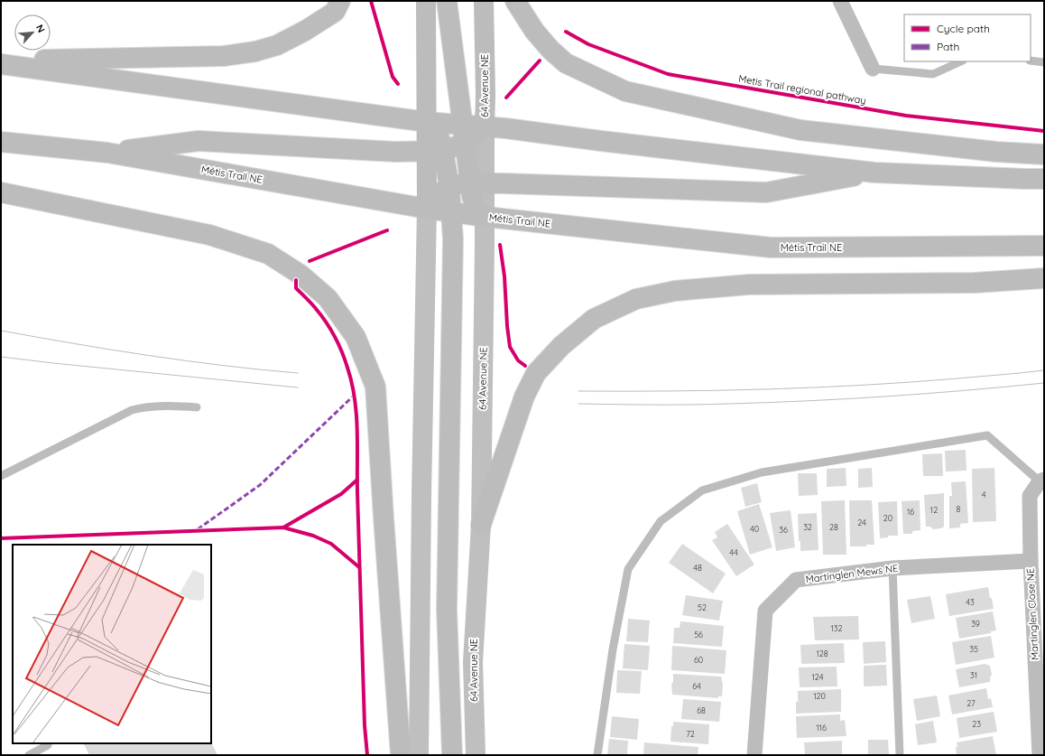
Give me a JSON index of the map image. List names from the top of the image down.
{
  "streets": {
    "main road": ["64 Avenue NE", "Métis Trail NE"],
    "street": ["Martinglen Mews NE", "Martinglen Close NE"],
    "cycle path": ["Metis Trail regional pathway"]
  },
  "crossings": [
    ["64 Avenue NE", "Métis Trail NE"],
    ["Martinglen Mews NE", "Martinglen Close NE"]
  ],
  "house_numbers": [
    "4",
    "8",
    "12",
    "16",
    "20",
    "24",
    "32",
    "28",
    "40",
    "36",
    "44",
    "48",
    "43",
    "52",
    "39",
    "132",
    "56",
    "35",
    "128",
    "60",
    "31",
    "124",
    "64",
    "120",
    "27",
    "68",
    "23",
    "116",
    "72"
  ],
  "legend": ["Cycle path", "Path"],
  "north": "top right"
}
